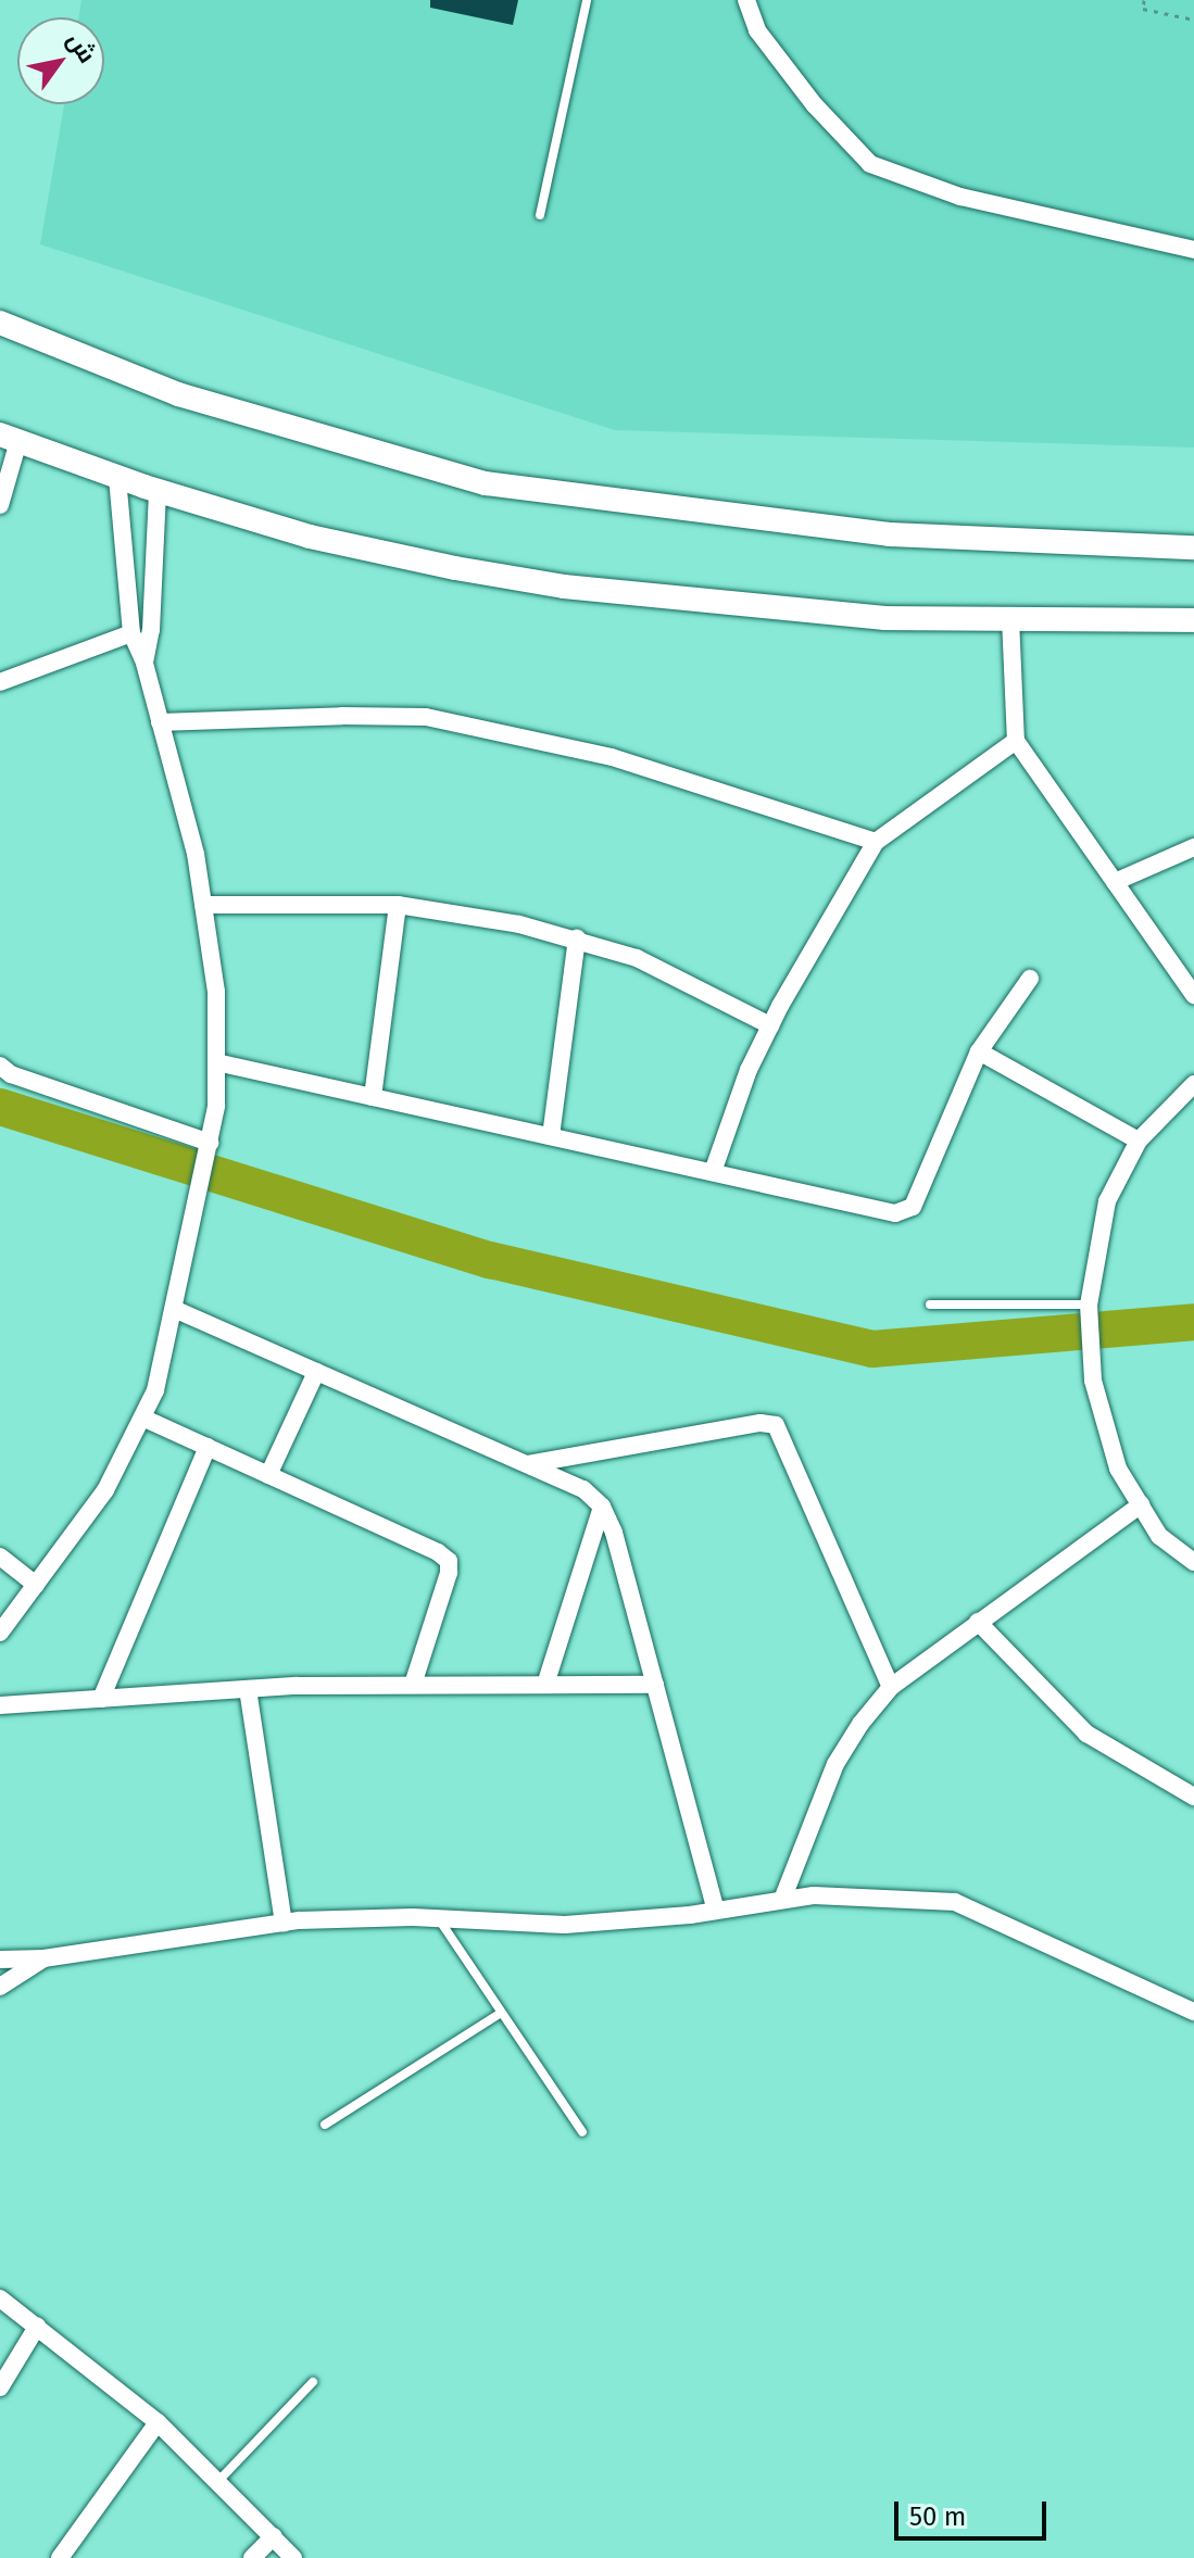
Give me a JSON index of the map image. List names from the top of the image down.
{
  "scale_bar": "50 m",
  "north": "top right"
}
